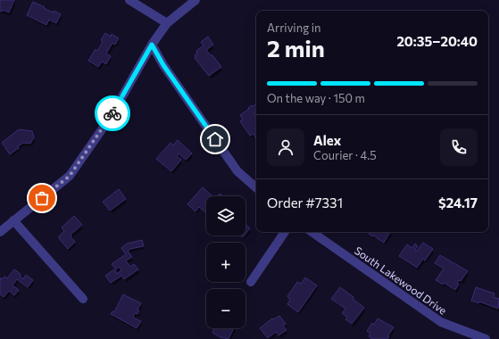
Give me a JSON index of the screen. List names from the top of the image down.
{
  "streets": {
    "street": ["South Lakewood Drive"]
  },
  "page": {
    "heading": ["2 min", "Arriving in", "20:35–20:40"],
    "panel": [
      "Alex",
      "Courier · 4.5",
      "Order #7331",
      "$24.17"
    ],
    "bar": "On the way · 150 m",
    "map_buttons": ["+", "−"]
  }
}
